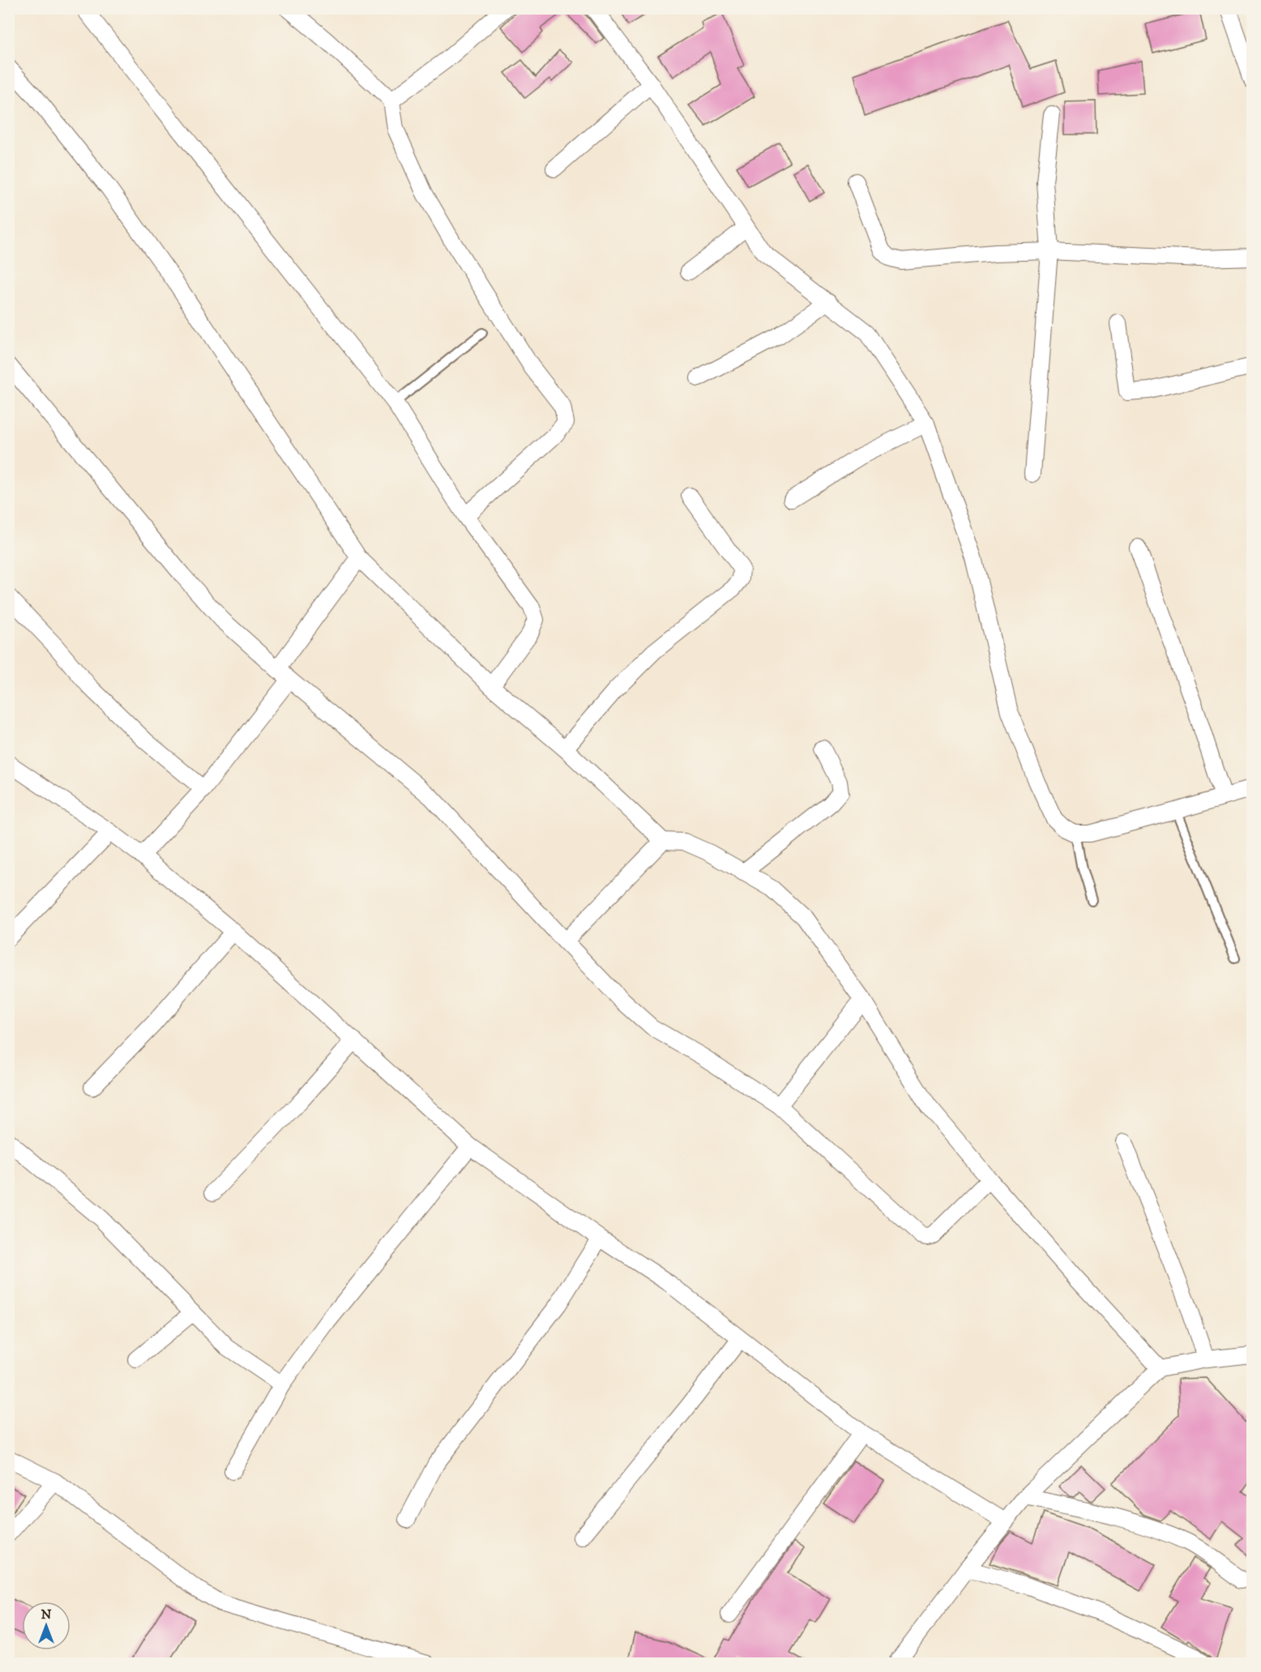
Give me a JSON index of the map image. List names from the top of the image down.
{
  "north": "top"
}
